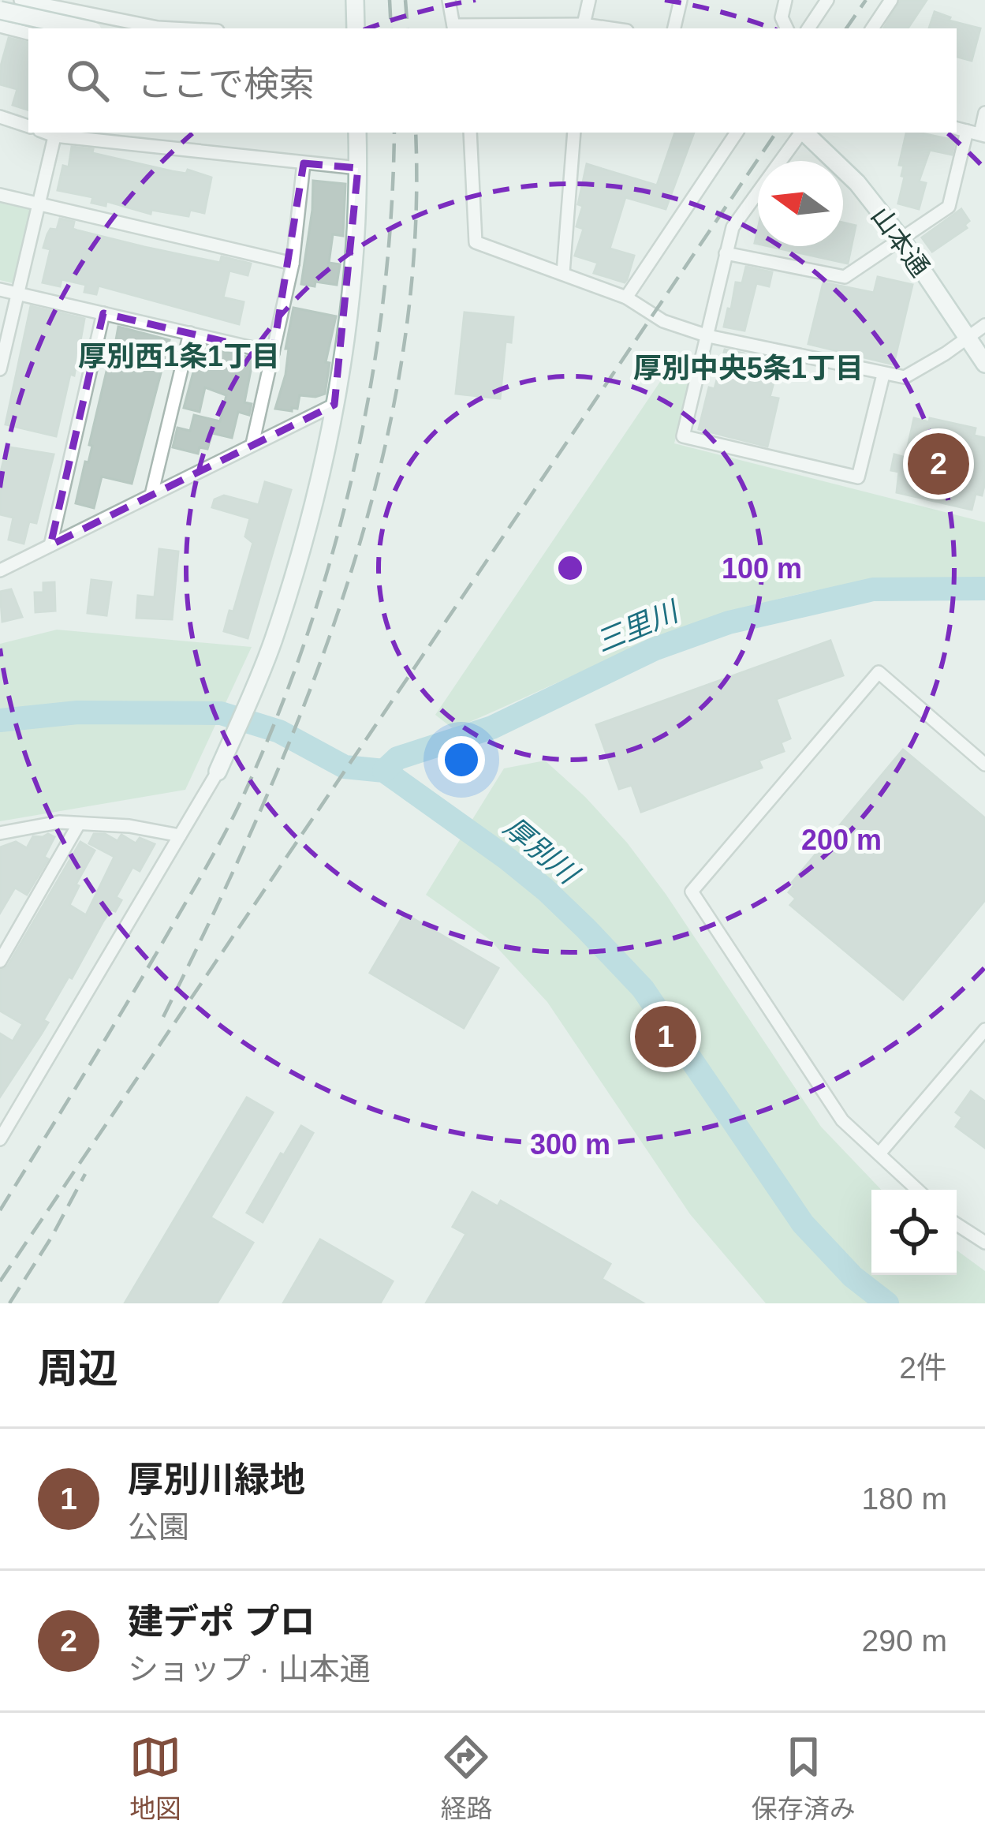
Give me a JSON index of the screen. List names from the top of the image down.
{
  "streets": {
    "street": ["山本通"]
  },
  "districts": ["厚別西1条1丁目", "厚別中央5条1丁目"],
  "water": ["三里川", "厚別川"],
  "north": "left",
  "page": {
    "search": "ここで検索",
    "pins": ["2", "1"],
    "heading": ["周辺", "2件"],
    "list": [
      {
        "mark": "1",
        "name": "厚別川緑地",
        "note": "公園",
        "value": "180 m"
      },
      {
        "mark": "2",
        "name": "建デポ プロ",
        "note": "ショップ · 山本通",
        "value": "290 m"
      }
    ],
    "nav": ["地図", "経路", "保存済み"]
  },
  "rings": ["100 m", "200 m", "300 m"]
}
